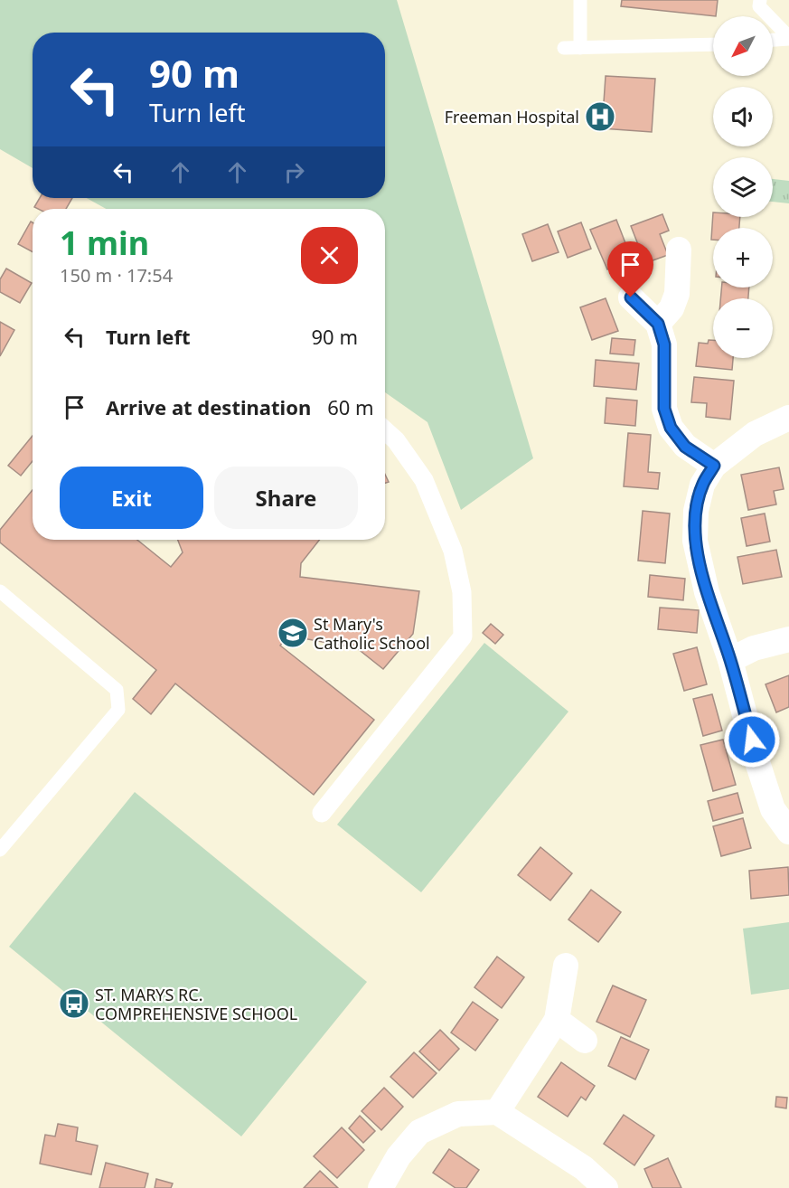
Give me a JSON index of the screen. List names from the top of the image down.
{
  "places": {
    "hospital": ["Freeman Hospital"],
    "school or university": ["St Mary's Catholic School"],
    "bus stop": ["ST. MARYS RC. COMPREHENSIVE SCHOOL"]
  },
  "north": "bottom left",
  "page": {
    "map_buttons": ["+", "−"],
    "turn": ["90 m", "Turn left"],
    "heading": ["1 min", "150 m · 17:54"],
    "list": [
      {
        "name": "Turn left",
        "value": "90 m"
      },
      {
        "name": "Arrive at destination",
        "value": "60 m"
      }
    ],
    "buttons": ["Exit", "Share"]
  }
}
